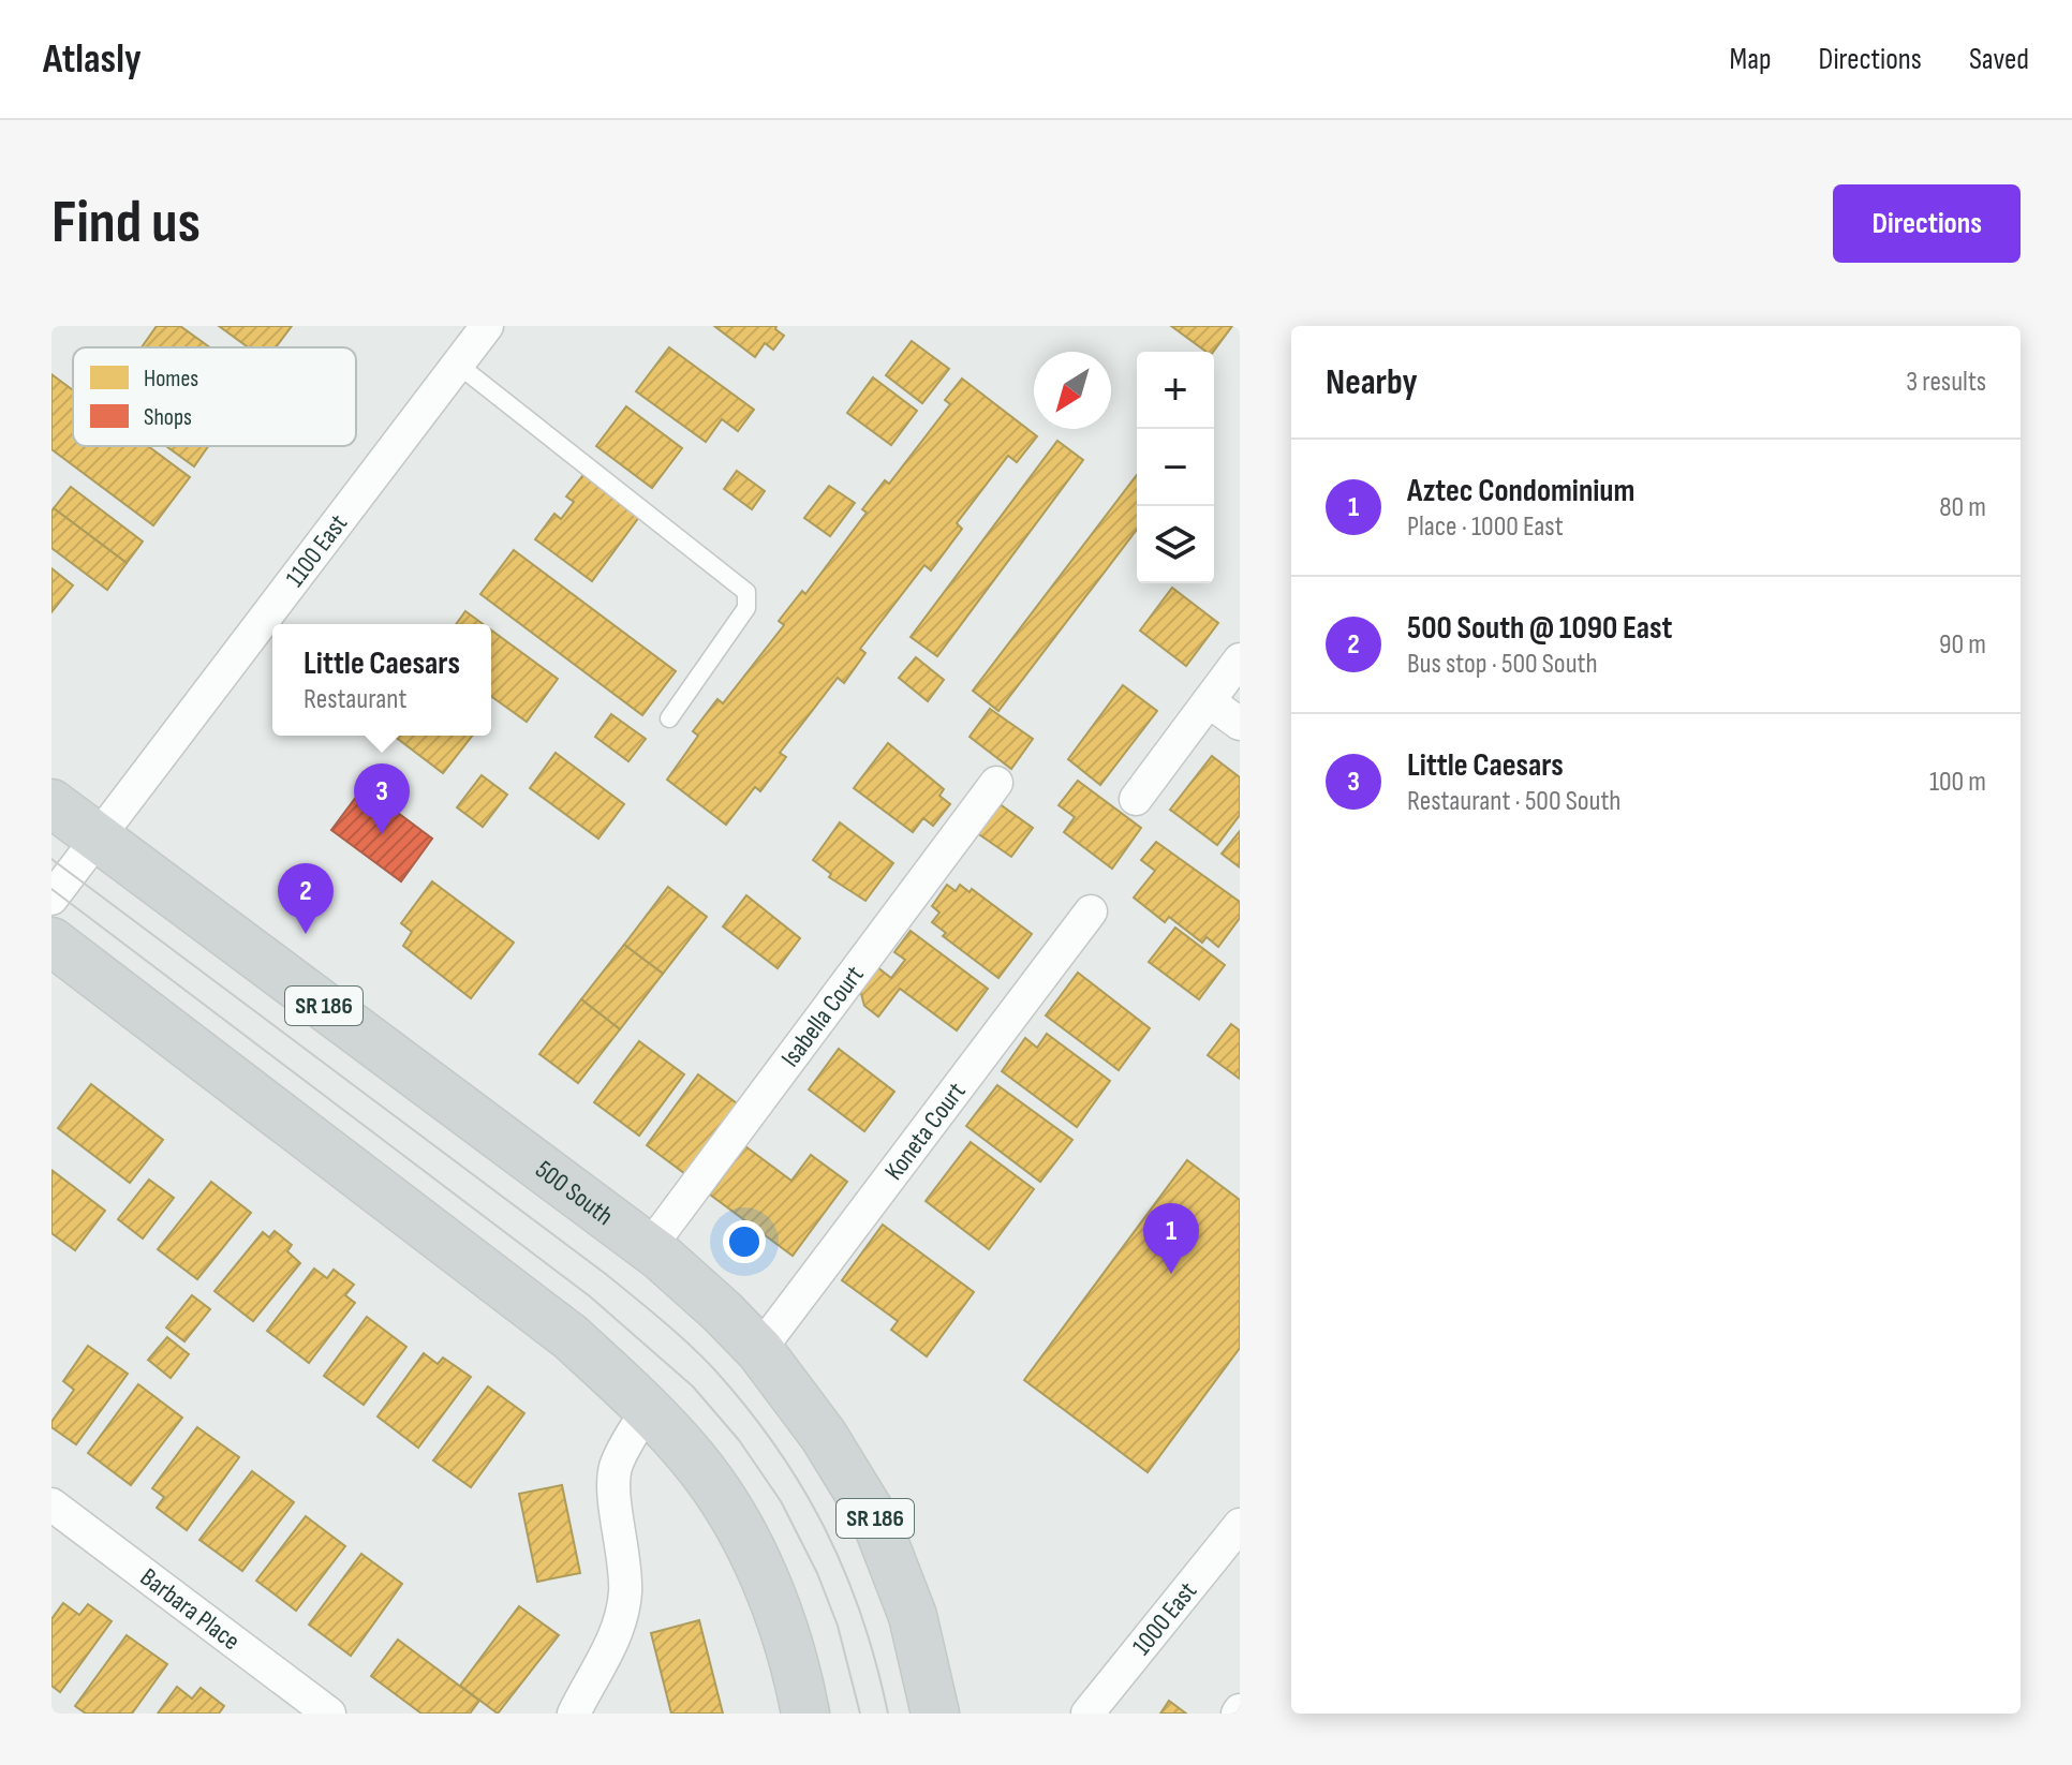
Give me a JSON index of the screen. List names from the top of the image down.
{
  "streets": {
    "main road": ["SR 186", "500 South"],
    "street": [
      "1100 East",
      "Isabella Court",
      "Koneta Court",
      "Barbara Place",
      "1000 East"
    ]
  },
  "crossings": [
    ["1100 East", "500 South"],
    ["Isabella Court", "500 South"],
    ["Koneta Court", "500 South"]
  ],
  "legend": ["Homes", "Shops"],
  "north": "bottom left",
  "page": {
    "header": "Atlasly",
    "nav": ["Map", "Directions", "Saved"],
    "buttons": "Directions",
    "title": "Find us",
    "heading": ["Nearby", "3 results"],
    "map_buttons": ["+", "−"],
    "list": [
      {
        "mark": "1",
        "name": "Aztec Condominium",
        "note": "Place · 1000 East",
        "value": "80 m"
      },
      {
        "mark": "2",
        "name": "500 South @ 1090 East",
        "note": "Bus stop · 500 South",
        "value": "90 m"
      },
      {
        "mark": "3",
        "name": "Little Caesars",
        "note": "Restaurant · 500 South",
        "value": "100 m"
      }
    ],
    "popup": ["Little Caesars", "Restaurant"],
    "pins": ["3", "2", "1"]
  }
}
